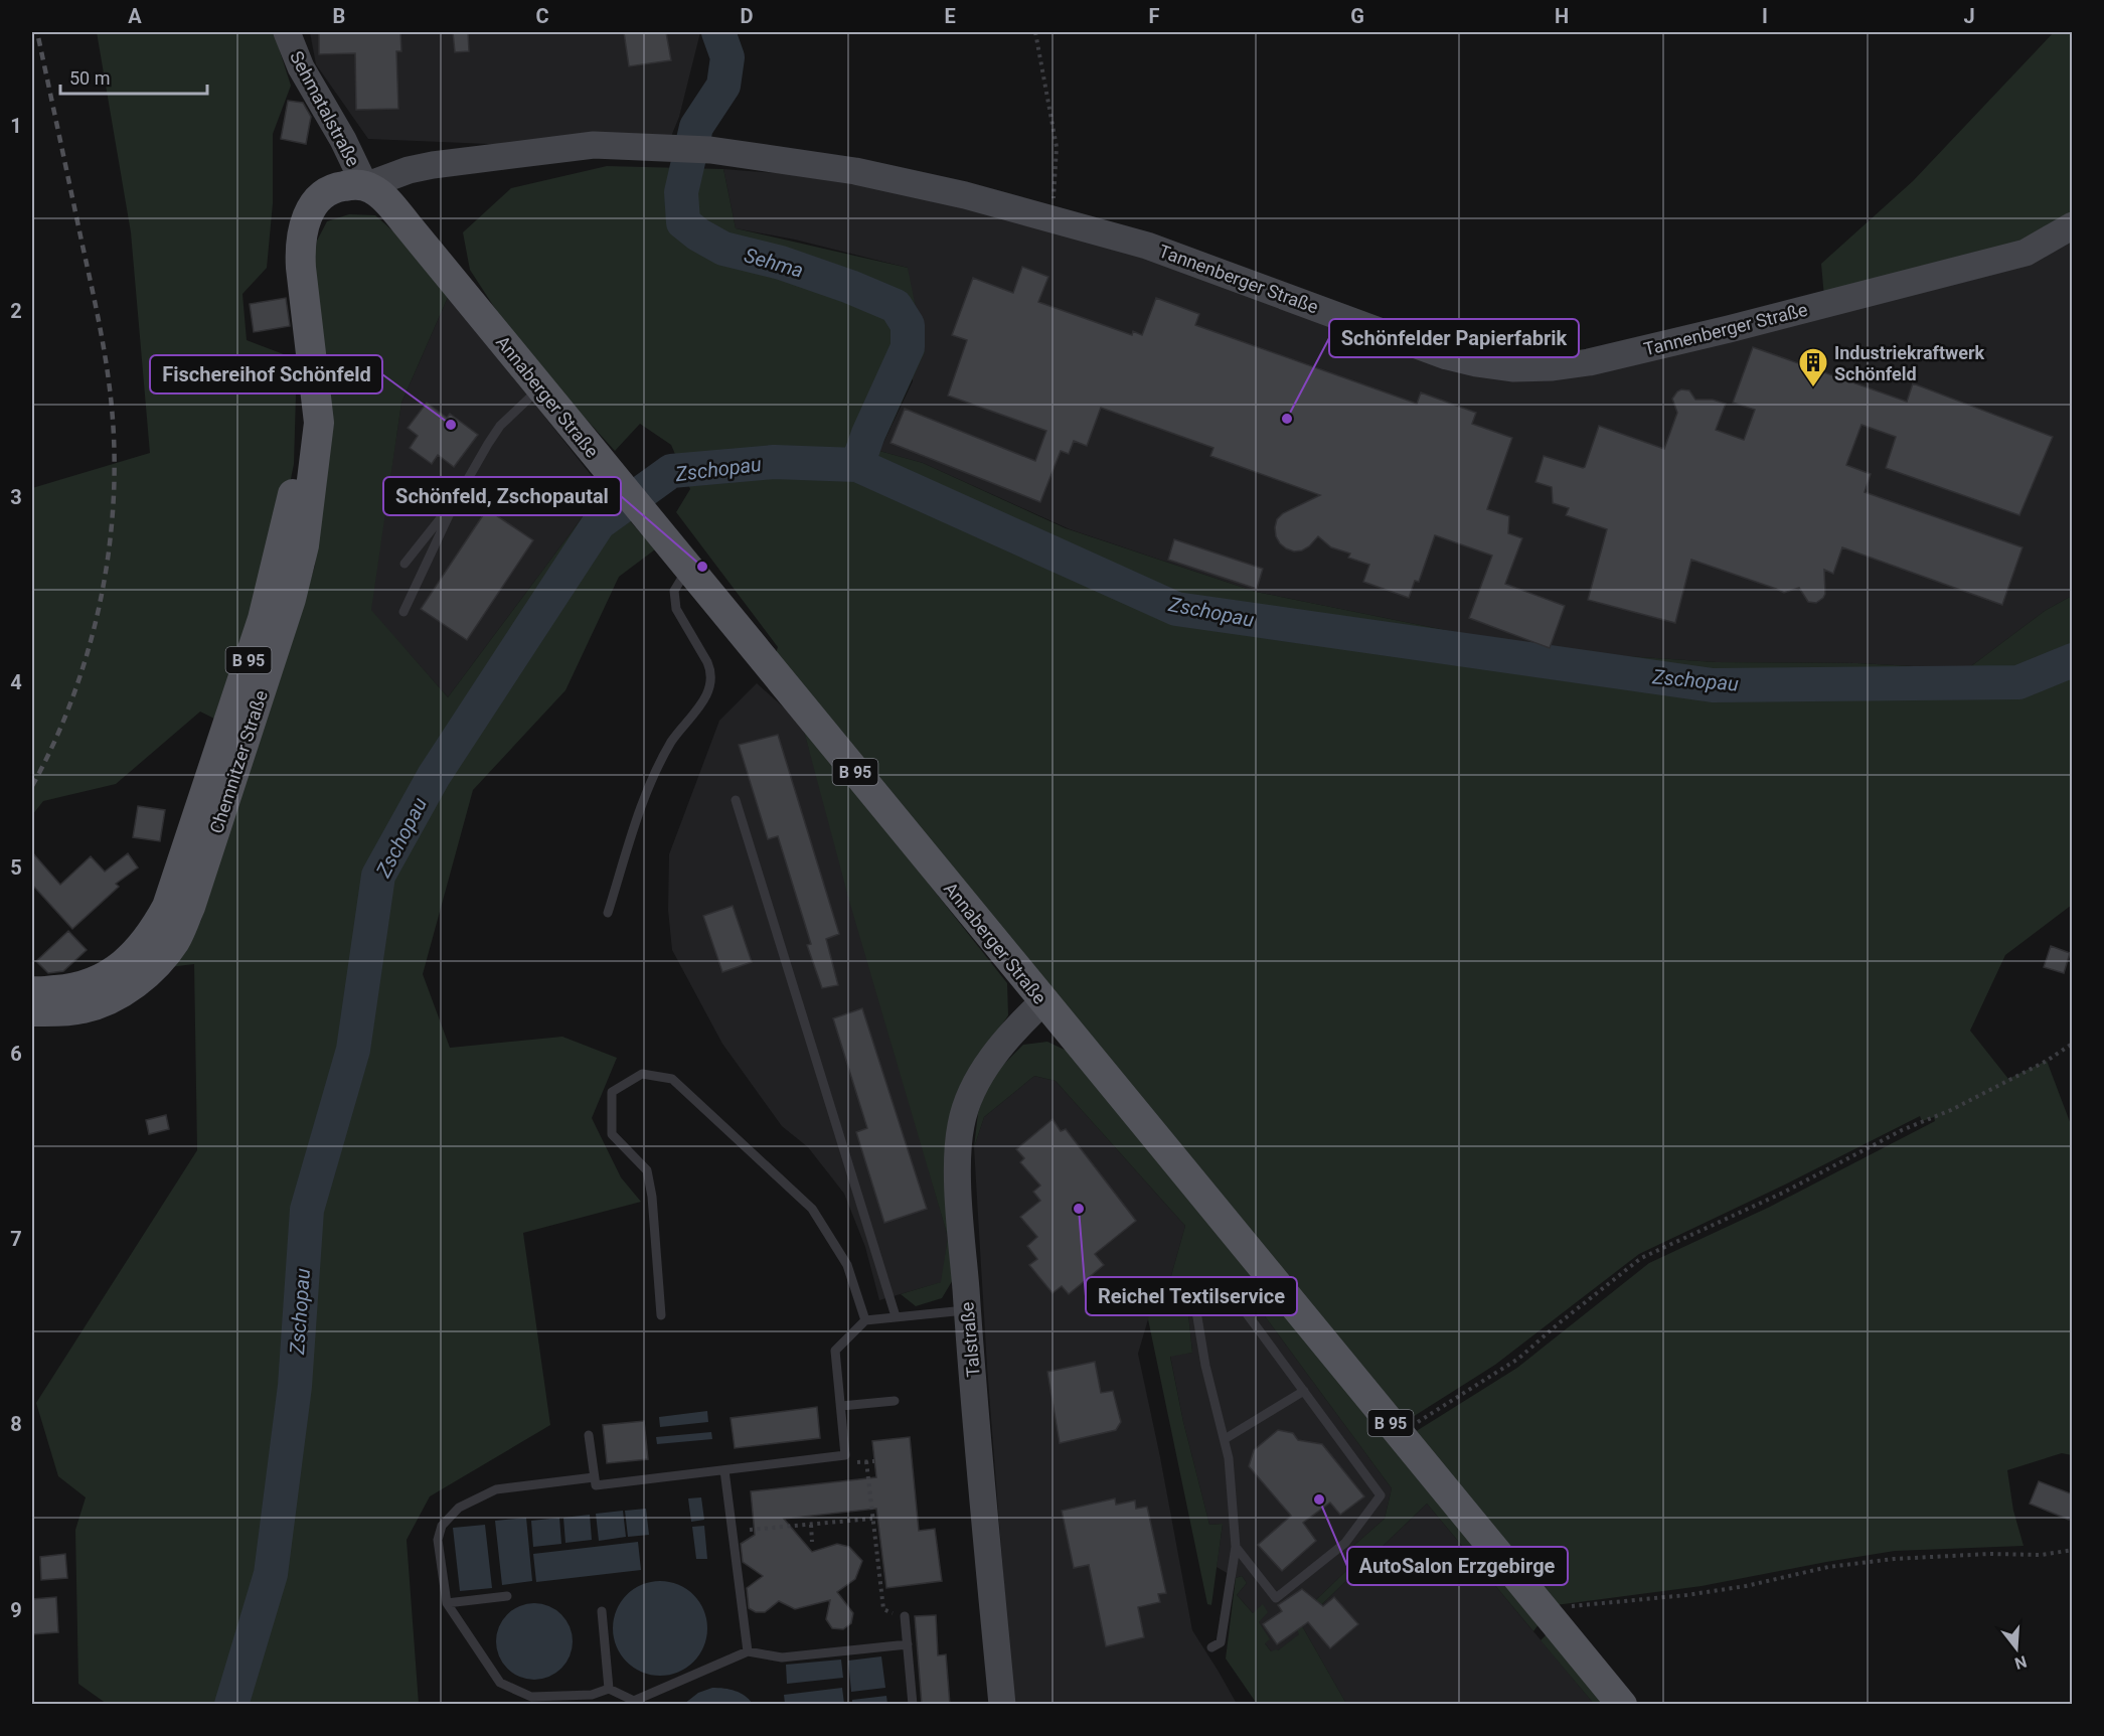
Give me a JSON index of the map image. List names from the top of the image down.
{
  "streets": {
    "main road": [
      "Sehmatalstraße",
      "Tannenberger Straße",
      "Annaberger Straße",
      "B 95",
      "Chemnitzer Straße",
      "Talstraße"
    ]
  },
  "crossings": [
    ["Sehmatalstraße", "Tannenberger Straße"],
    ["Sehmatalstraße", "Annaberger Straße"],
    ["Sehmatalstraße", "Chemnitzer Straße"],
    ["Tannenberger Straße", "Annaberger Straße"],
    ["Tannenberger Straße", "Chemnitzer Straße"],
    ["Annaberger Straße", "Chemnitzer Straße"],
    ["Annaberger Straße", "Talstraße"]
  ],
  "water": ["Sehma", "Zschopau"],
  "places": {
    "building": ["Industriekraftwerk Schönfeld"],
    "other": [
      "Schönfelder Papierfabrik",
      "Fischereihof Schönfeld",
      "Schönfeld, Zschopautal",
      "Reichel Textilservice",
      "AutoSalon Erzgebirge"
    ]
  },
  "scale_bar": "50 m",
  "north": "bottom",
  "grid": {
    "columns": [
      "A",
      "B",
      "C",
      "D",
      "E",
      "F",
      "G",
      "H",
      "I",
      "J"
    ],
    "rows": [
      "1",
      "2",
      "3",
      "4",
      "5",
      "6",
      "7",
      "8",
      "9"
    ]
  }
}
